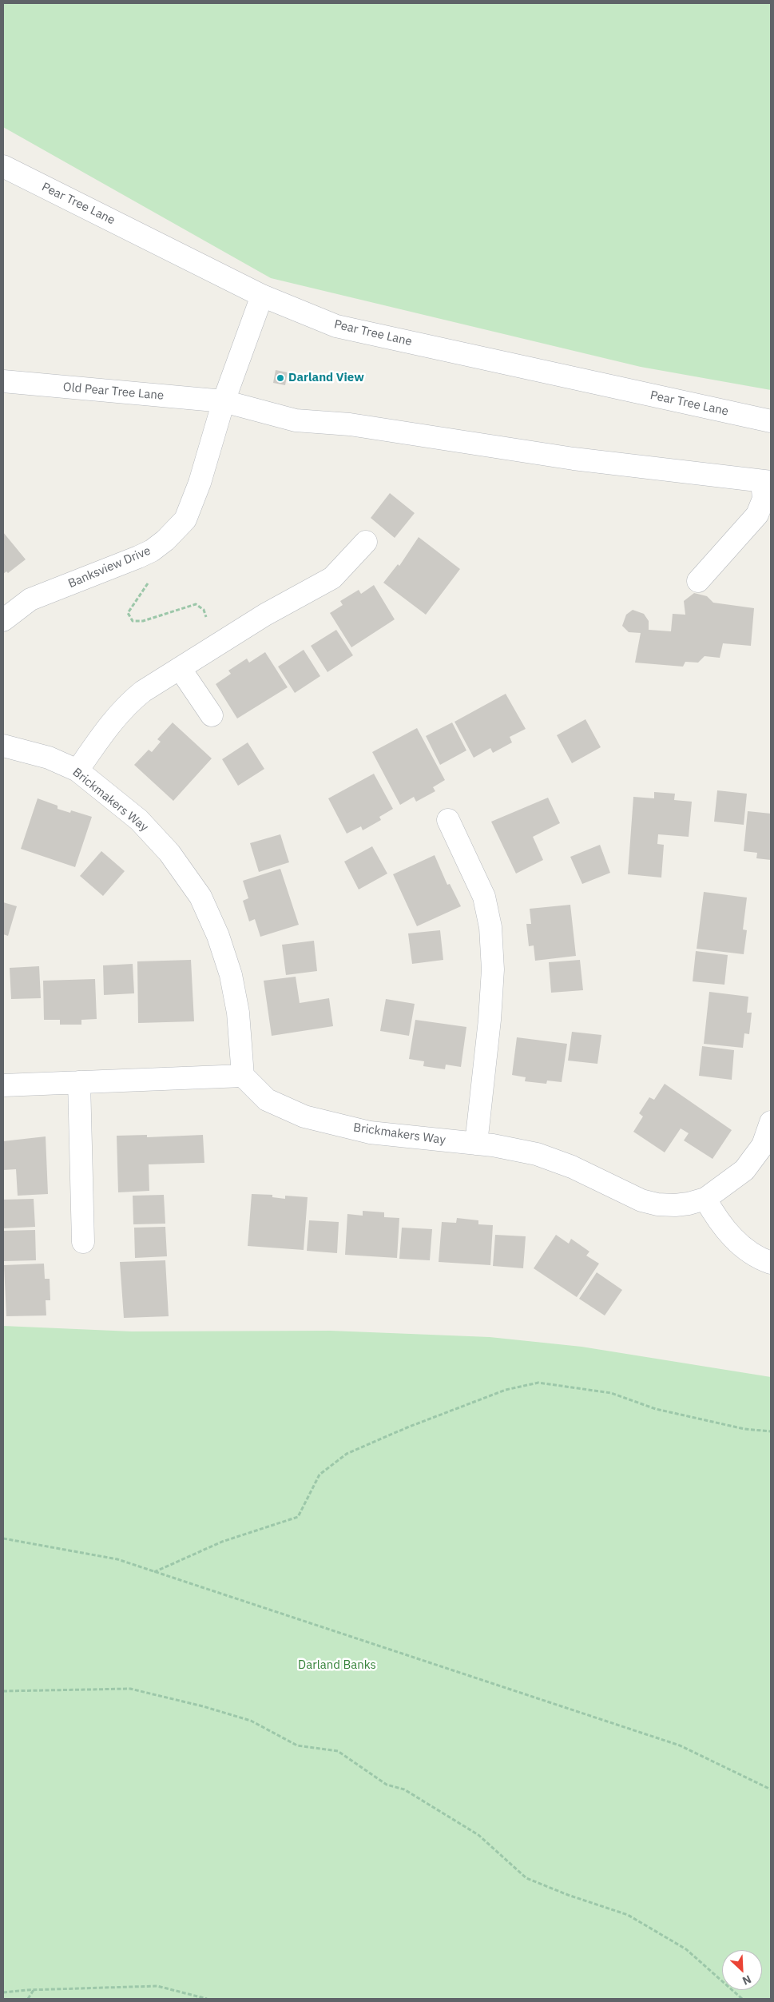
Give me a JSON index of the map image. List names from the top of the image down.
{
  "streets": {
    "street": [
      "Pear Tree Lane",
      "Old Pear Tree Lane",
      "Banksview Drive",
      "Brickmakers Way"
    ]
  },
  "crossings": [
    ["Pear Tree Lane", "Banksview Drive"],
    ["Old Pear Tree Lane", "Banksview Drive"]
  ],
  "parks": ["Darland Banks"],
  "places": ["Darland View"],
  "north": "bottom right"
}
